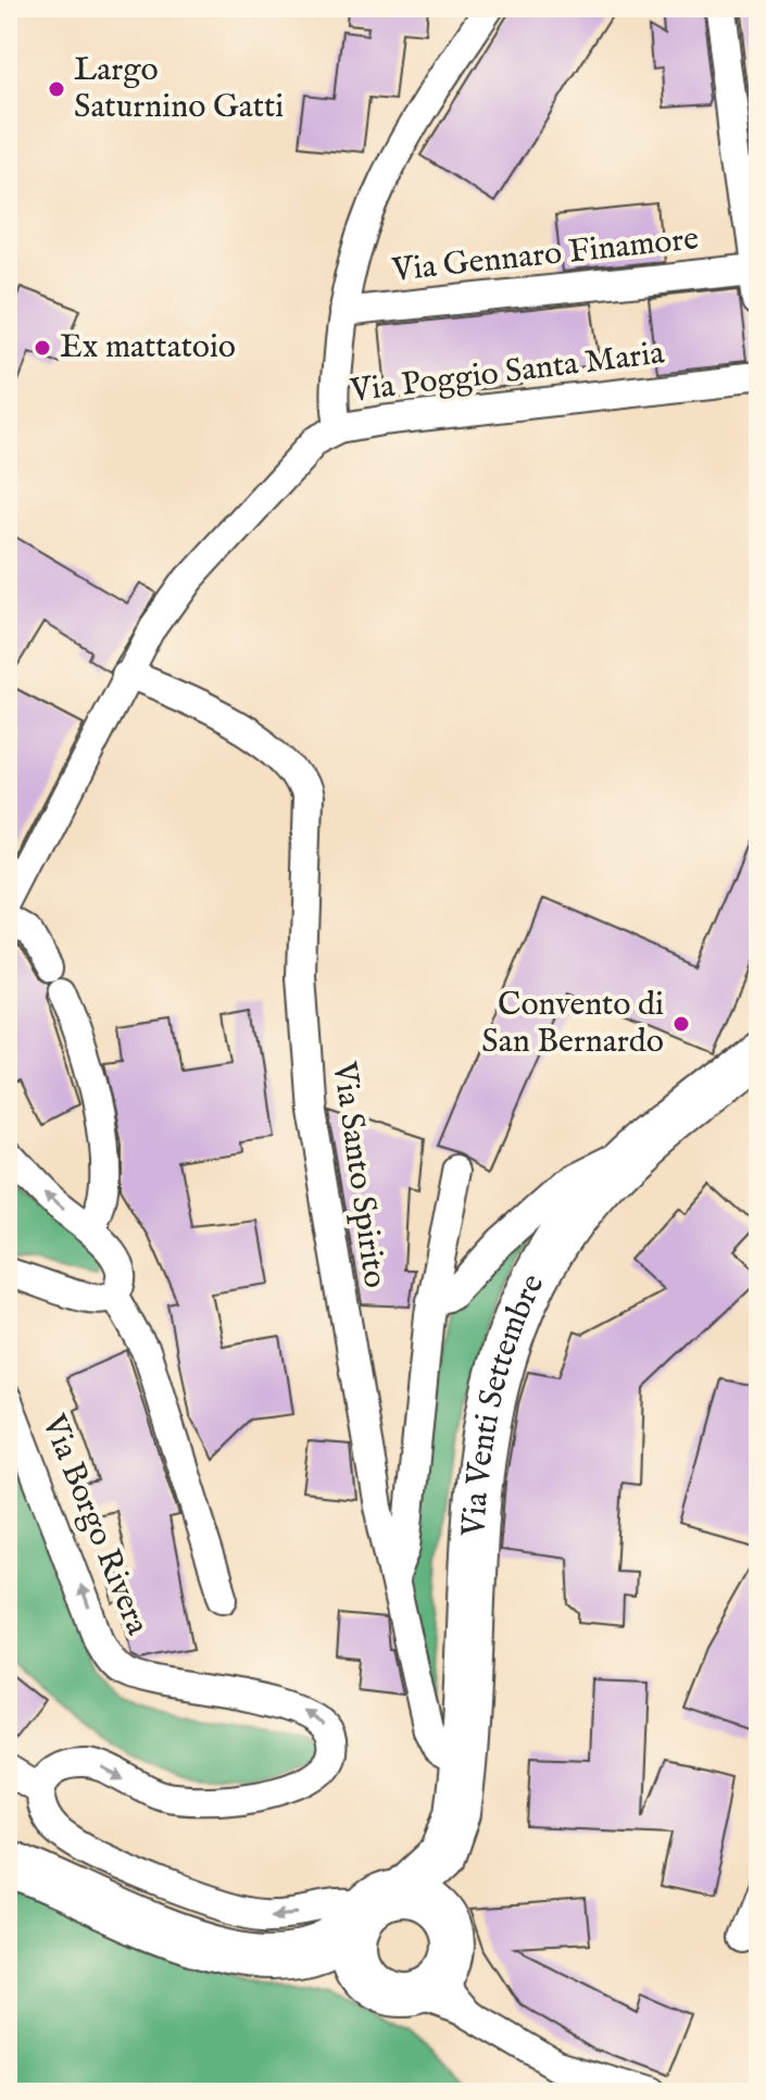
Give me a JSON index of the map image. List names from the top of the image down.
{
  "streets": {
    "main road": ["Via Venti Settembre"],
    "street": [
      "Via Gennaro Finamore",
      "Via Poggio Santa Maria",
      "Via Santo Spirito",
      "Via Borgo Rivera"
    ]
  },
  "crossings": [
    ["Via Poggio Santa Maria", "Via Santo Spirito"],
    ["Via Santo Spirito", "Via Venti Settembre"]
  ],
  "places": ["Largo Saturnino Gatti", "Ex mattatoio", "Convento di San Bernardo"]
}
